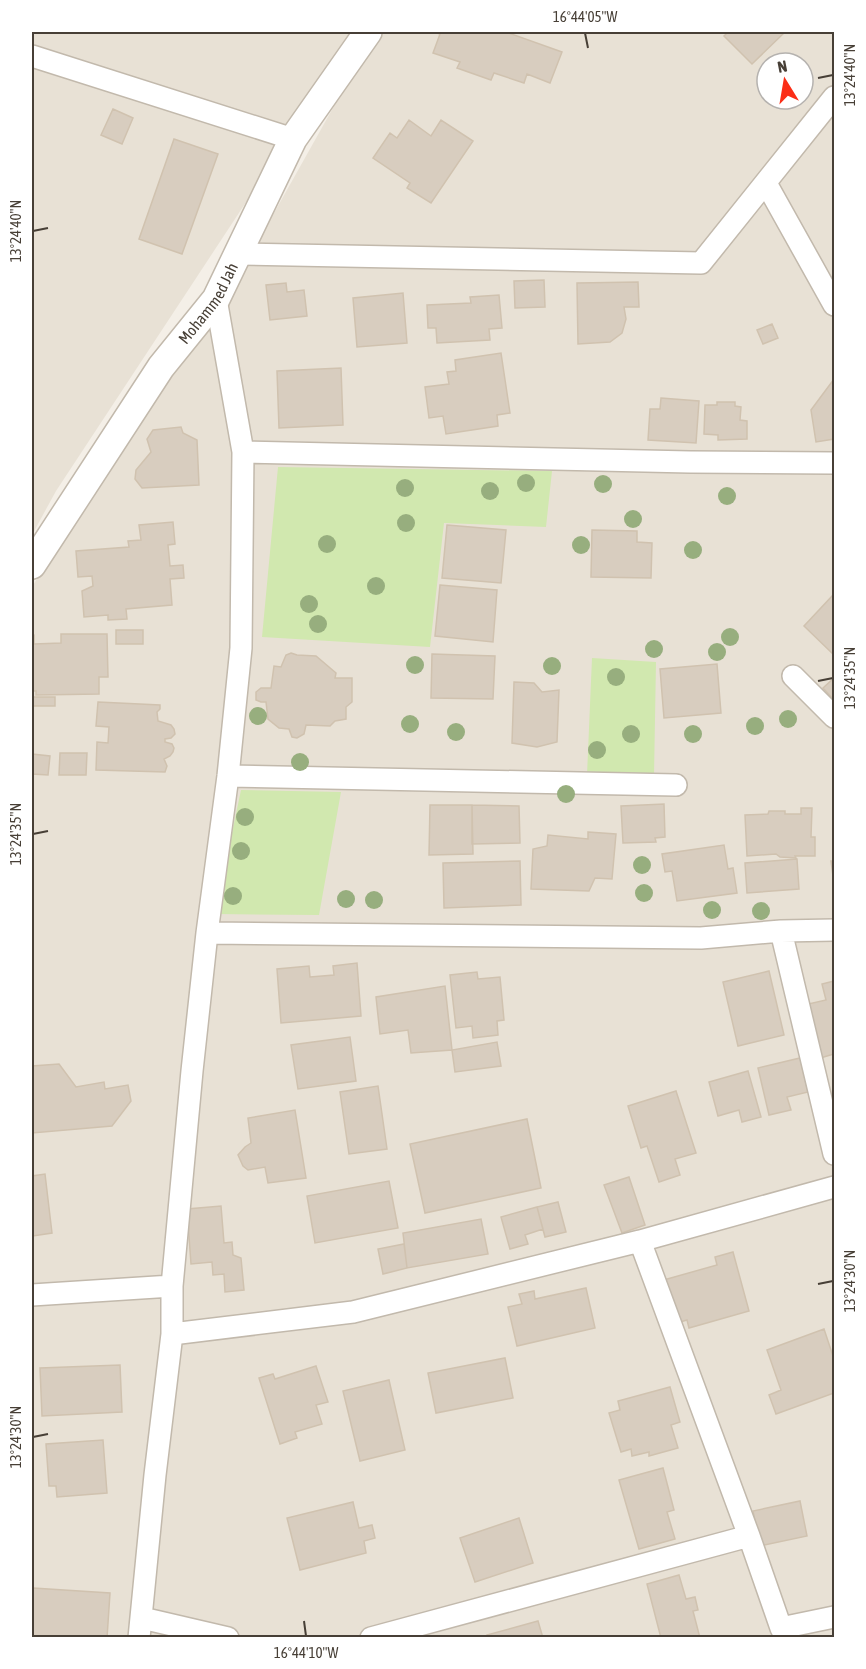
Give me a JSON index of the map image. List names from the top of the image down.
{
  "streets": {
    "street": ["Mohammed Jah"]
  },
  "north": "top",
  "coordinates": [
    "16°44'05\"W",
    "13°24'40\"N",
    "13°24'35\"N",
    "13°24'30\"N",
    "16°44'10\"W"
  ]
}
